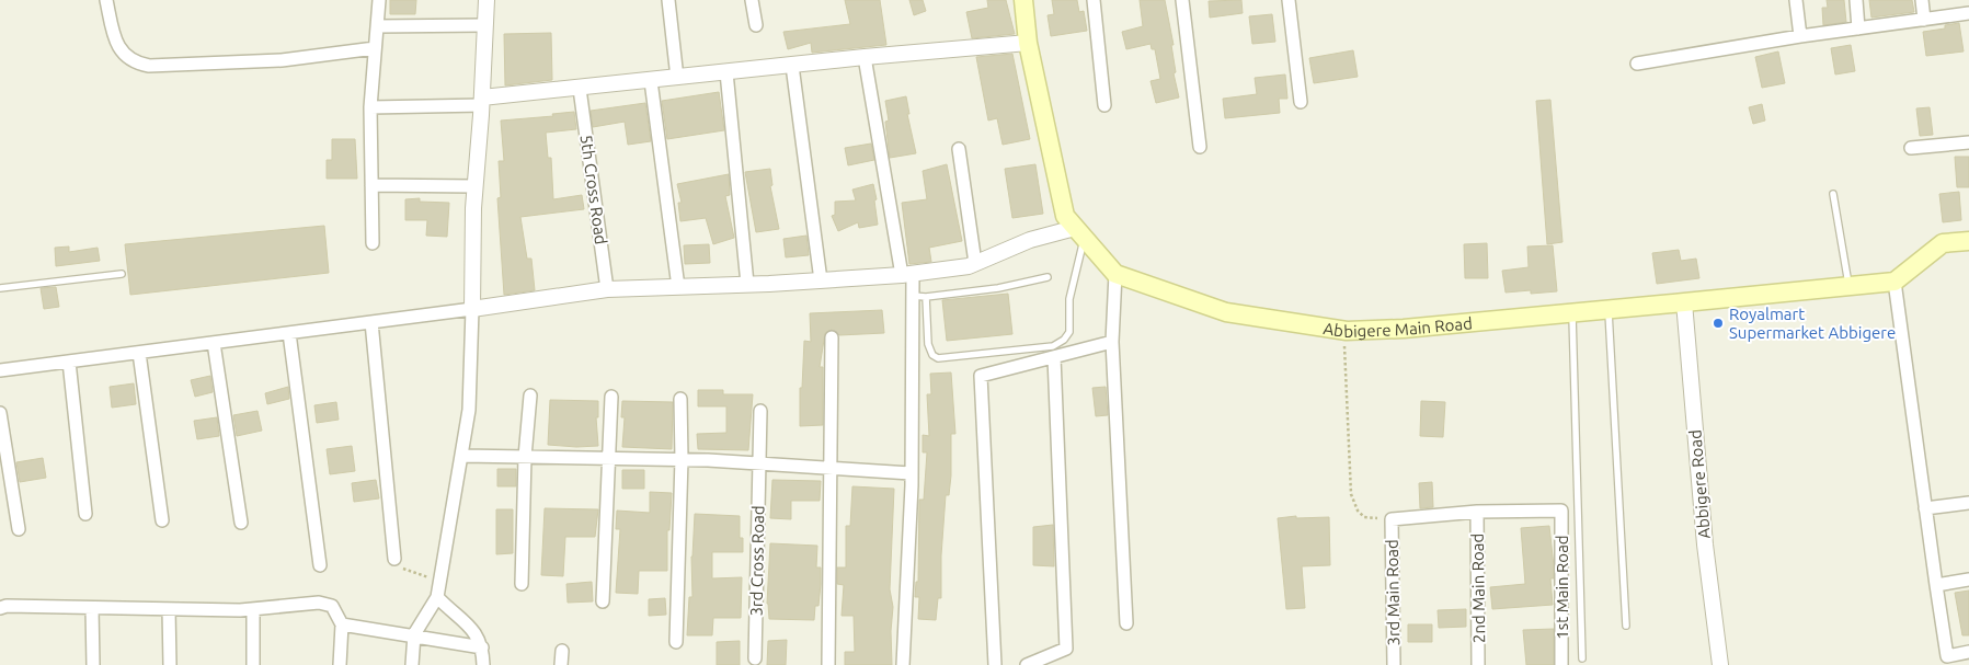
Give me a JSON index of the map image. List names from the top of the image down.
{
  "streets": {
    "main road": ["Abbigere Main Road"],
    "street": [
      "5th Cross Road",
      "Abbigere Road",
      "3rd Cross Road",
      "1st Main Road",
      "2nd Main Road",
      "3rd Main Road"
    ]
  },
  "crossings": [
    ["Abbigere Main Road", "Abbigere Road"],
    ["1st Main Road", "2nd Main Road"]
  ],
  "places": ["Royalmart Supermarket Abbigere"]
}
